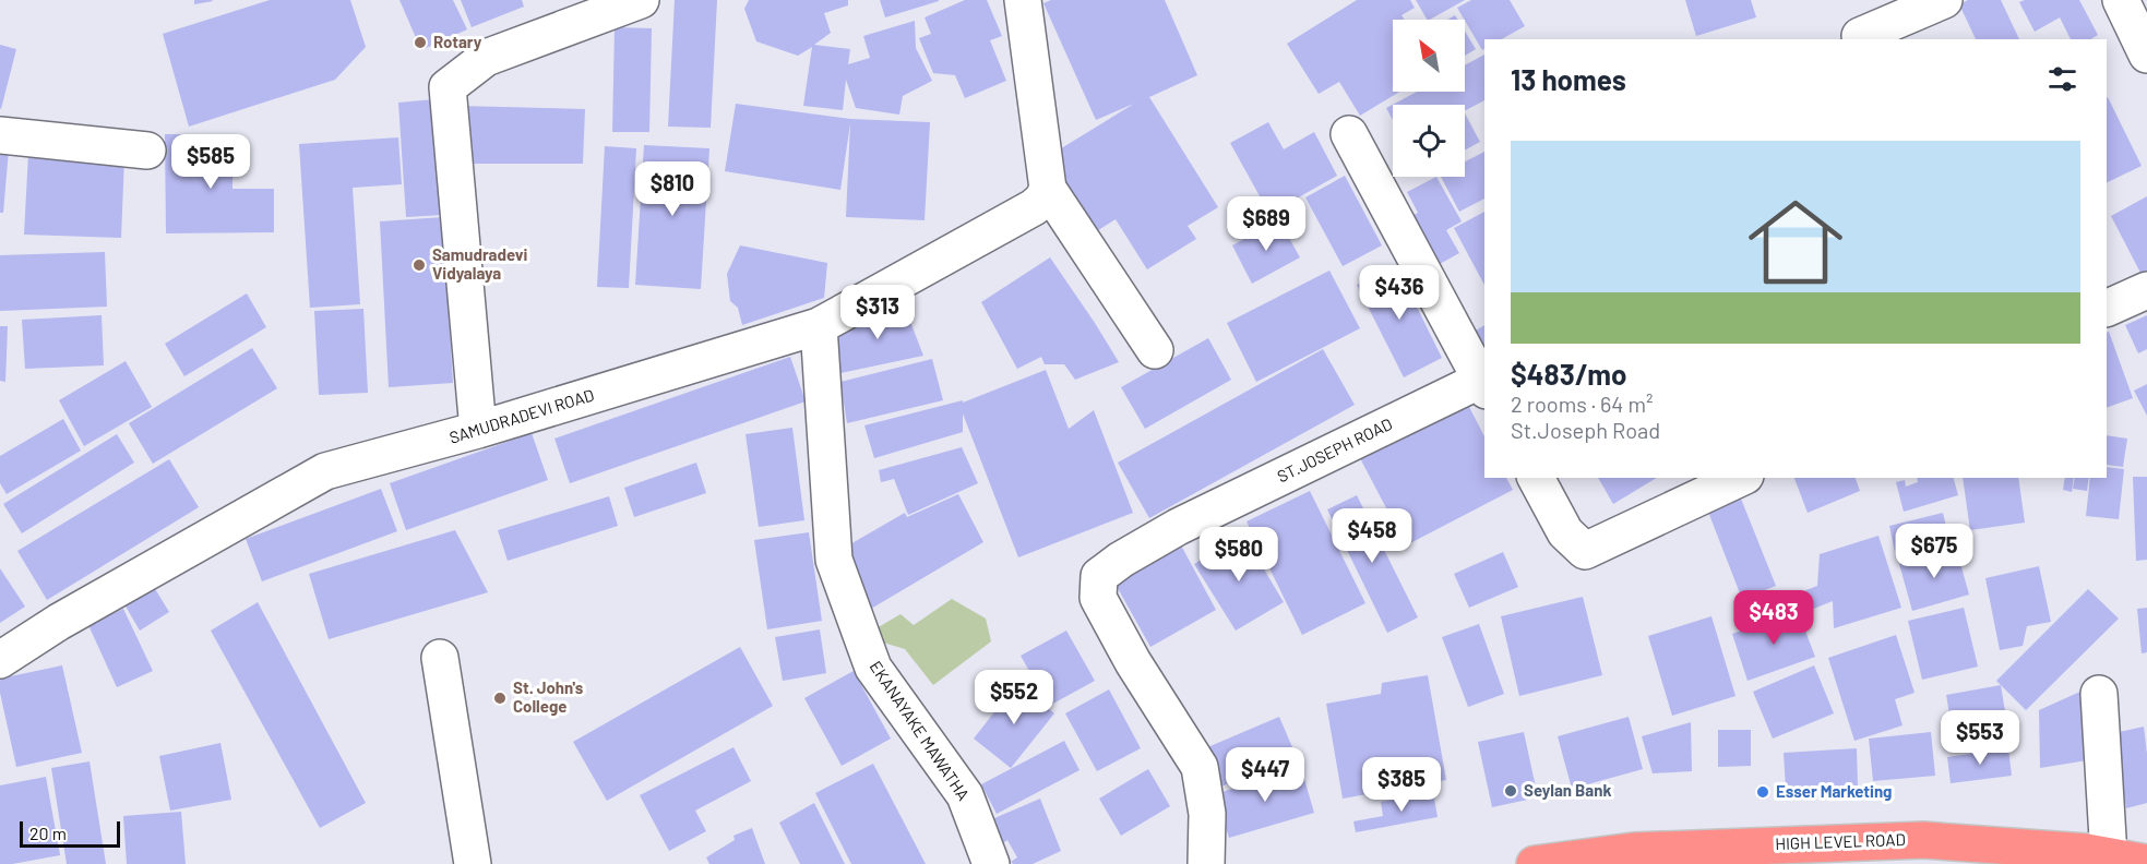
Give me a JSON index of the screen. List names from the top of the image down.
{
  "streets": {
    "highway": ["HIGH LEVEL ROAD"],
    "street": ["SAMUDRADEVI ROAD", "ST.JOSEPH ROAD", "EKANAYAKE MAWATHA"]
  },
  "crossings": [
    ["SAMUDRADEVI ROAD", "EKANAYAKE MAWATHA"]
  ],
  "places": [
    "Rotary",
    "Samudradevi Vidyalaya",
    "St. John's College",
    "Seylan Bank",
    "Esser Marketing"
  ],
  "scale_bar": "20 m",
  "north": "top left",
  "page": {
    "heading": "13 homes",
    "list": [
      {
        "name": "$483/mo",
        "note": "2 rooms · 64 m² · St.Joseph Road"
      }
    ],
    "price": [
      "$585",
      "$810",
      "$689",
      "$436",
      "$313",
      "$458",
      "$675",
      "$580",
      "$483",
      "$552",
      "$553",
      "$447",
      "$385"
    ],
    "scale": "20 m"
  }
}
